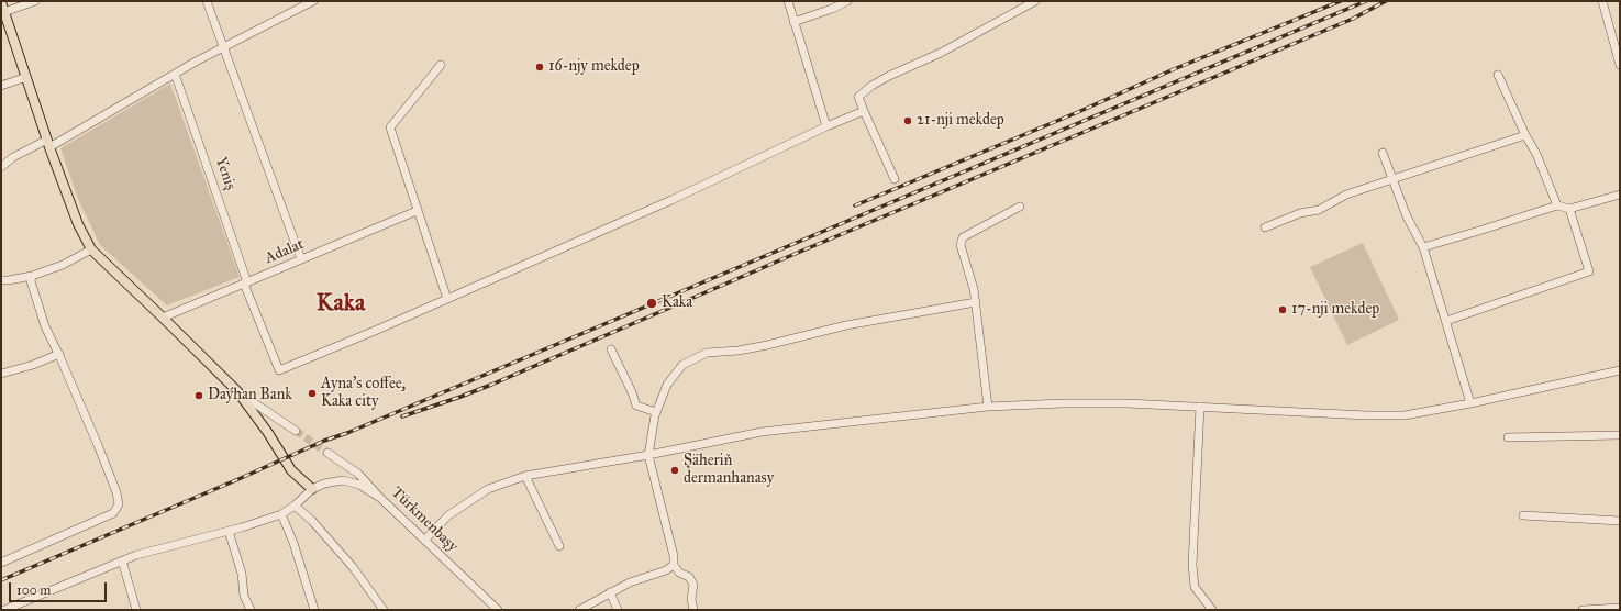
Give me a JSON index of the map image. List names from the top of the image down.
{
  "streets": {
    "street": ["Yeniş", "Adalat", "Türkmenbaşy"]
  },
  "crossings": [
    ["Yeniş", "Adalat"]
  ],
  "districts": ["Kaka"],
  "places": [
    "16-njy mekdep",
    "21-nji mekdep",
    "Kaka",
    "17-nji mekdep",
    "Ayna's coffee, Kaka city",
    "Daýhan Bank",
    "Şäheriň dermanhanasy"
  ],
  "scale_bar": "100 m"
}
